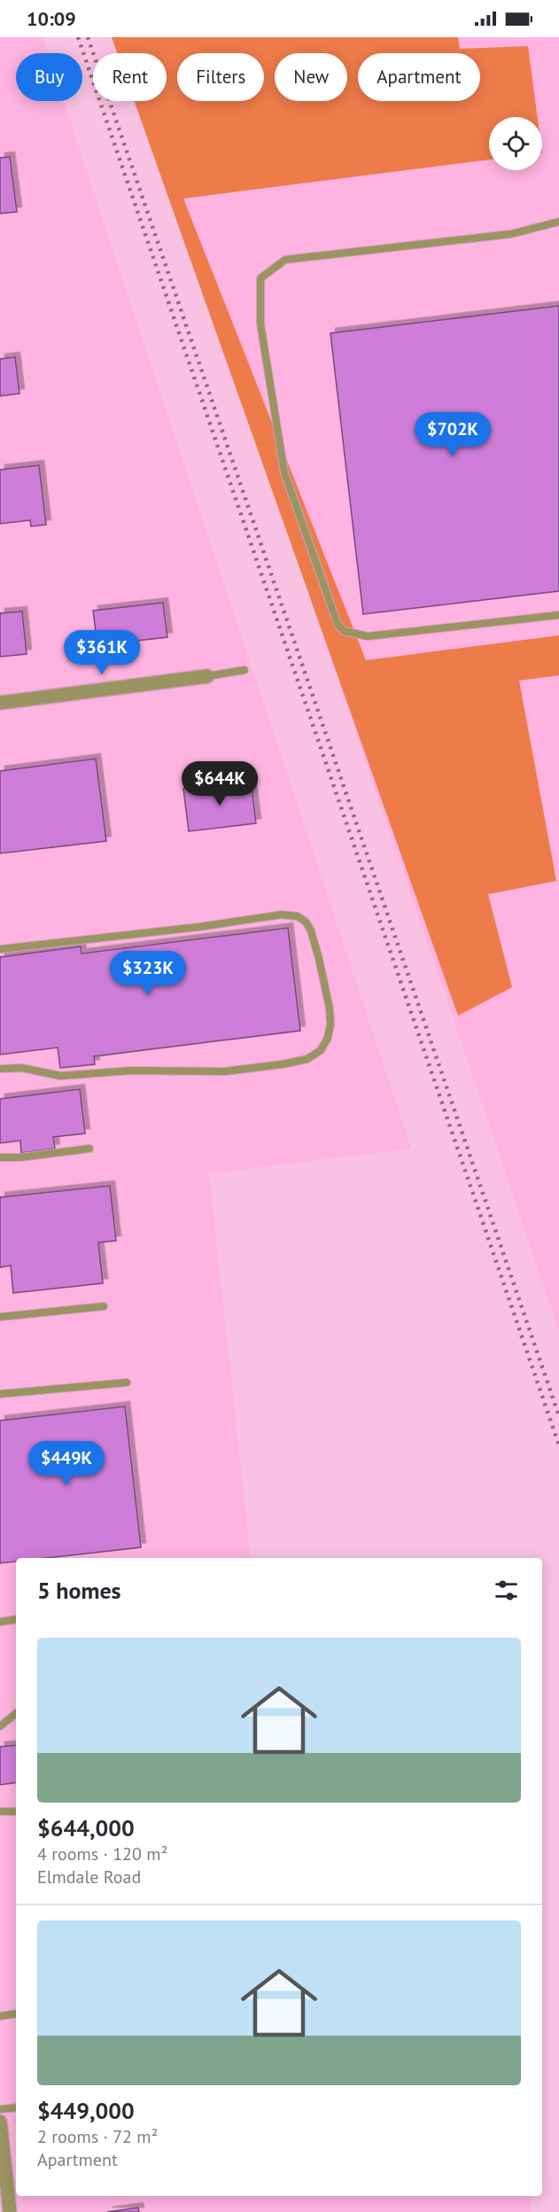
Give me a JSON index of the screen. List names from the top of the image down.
{
  "page": {
    "status": "10:09",
    "chip": [
      "Buy",
      "Rent",
      "Filters",
      "New",
      "Apartment"
    ],
    "price": [
      "$702K",
      "$361K",
      "$644K",
      "$323K",
      "$449K"
    ],
    "heading": "5 homes",
    "list": [
      {
        "name": "$644,000",
        "note": "4 rooms · 120 m² · Elmdale Road"
      },
      {
        "name": "$449,000",
        "note": "2 rooms · 72 m² · Apartment"
      }
    ]
  }
}
